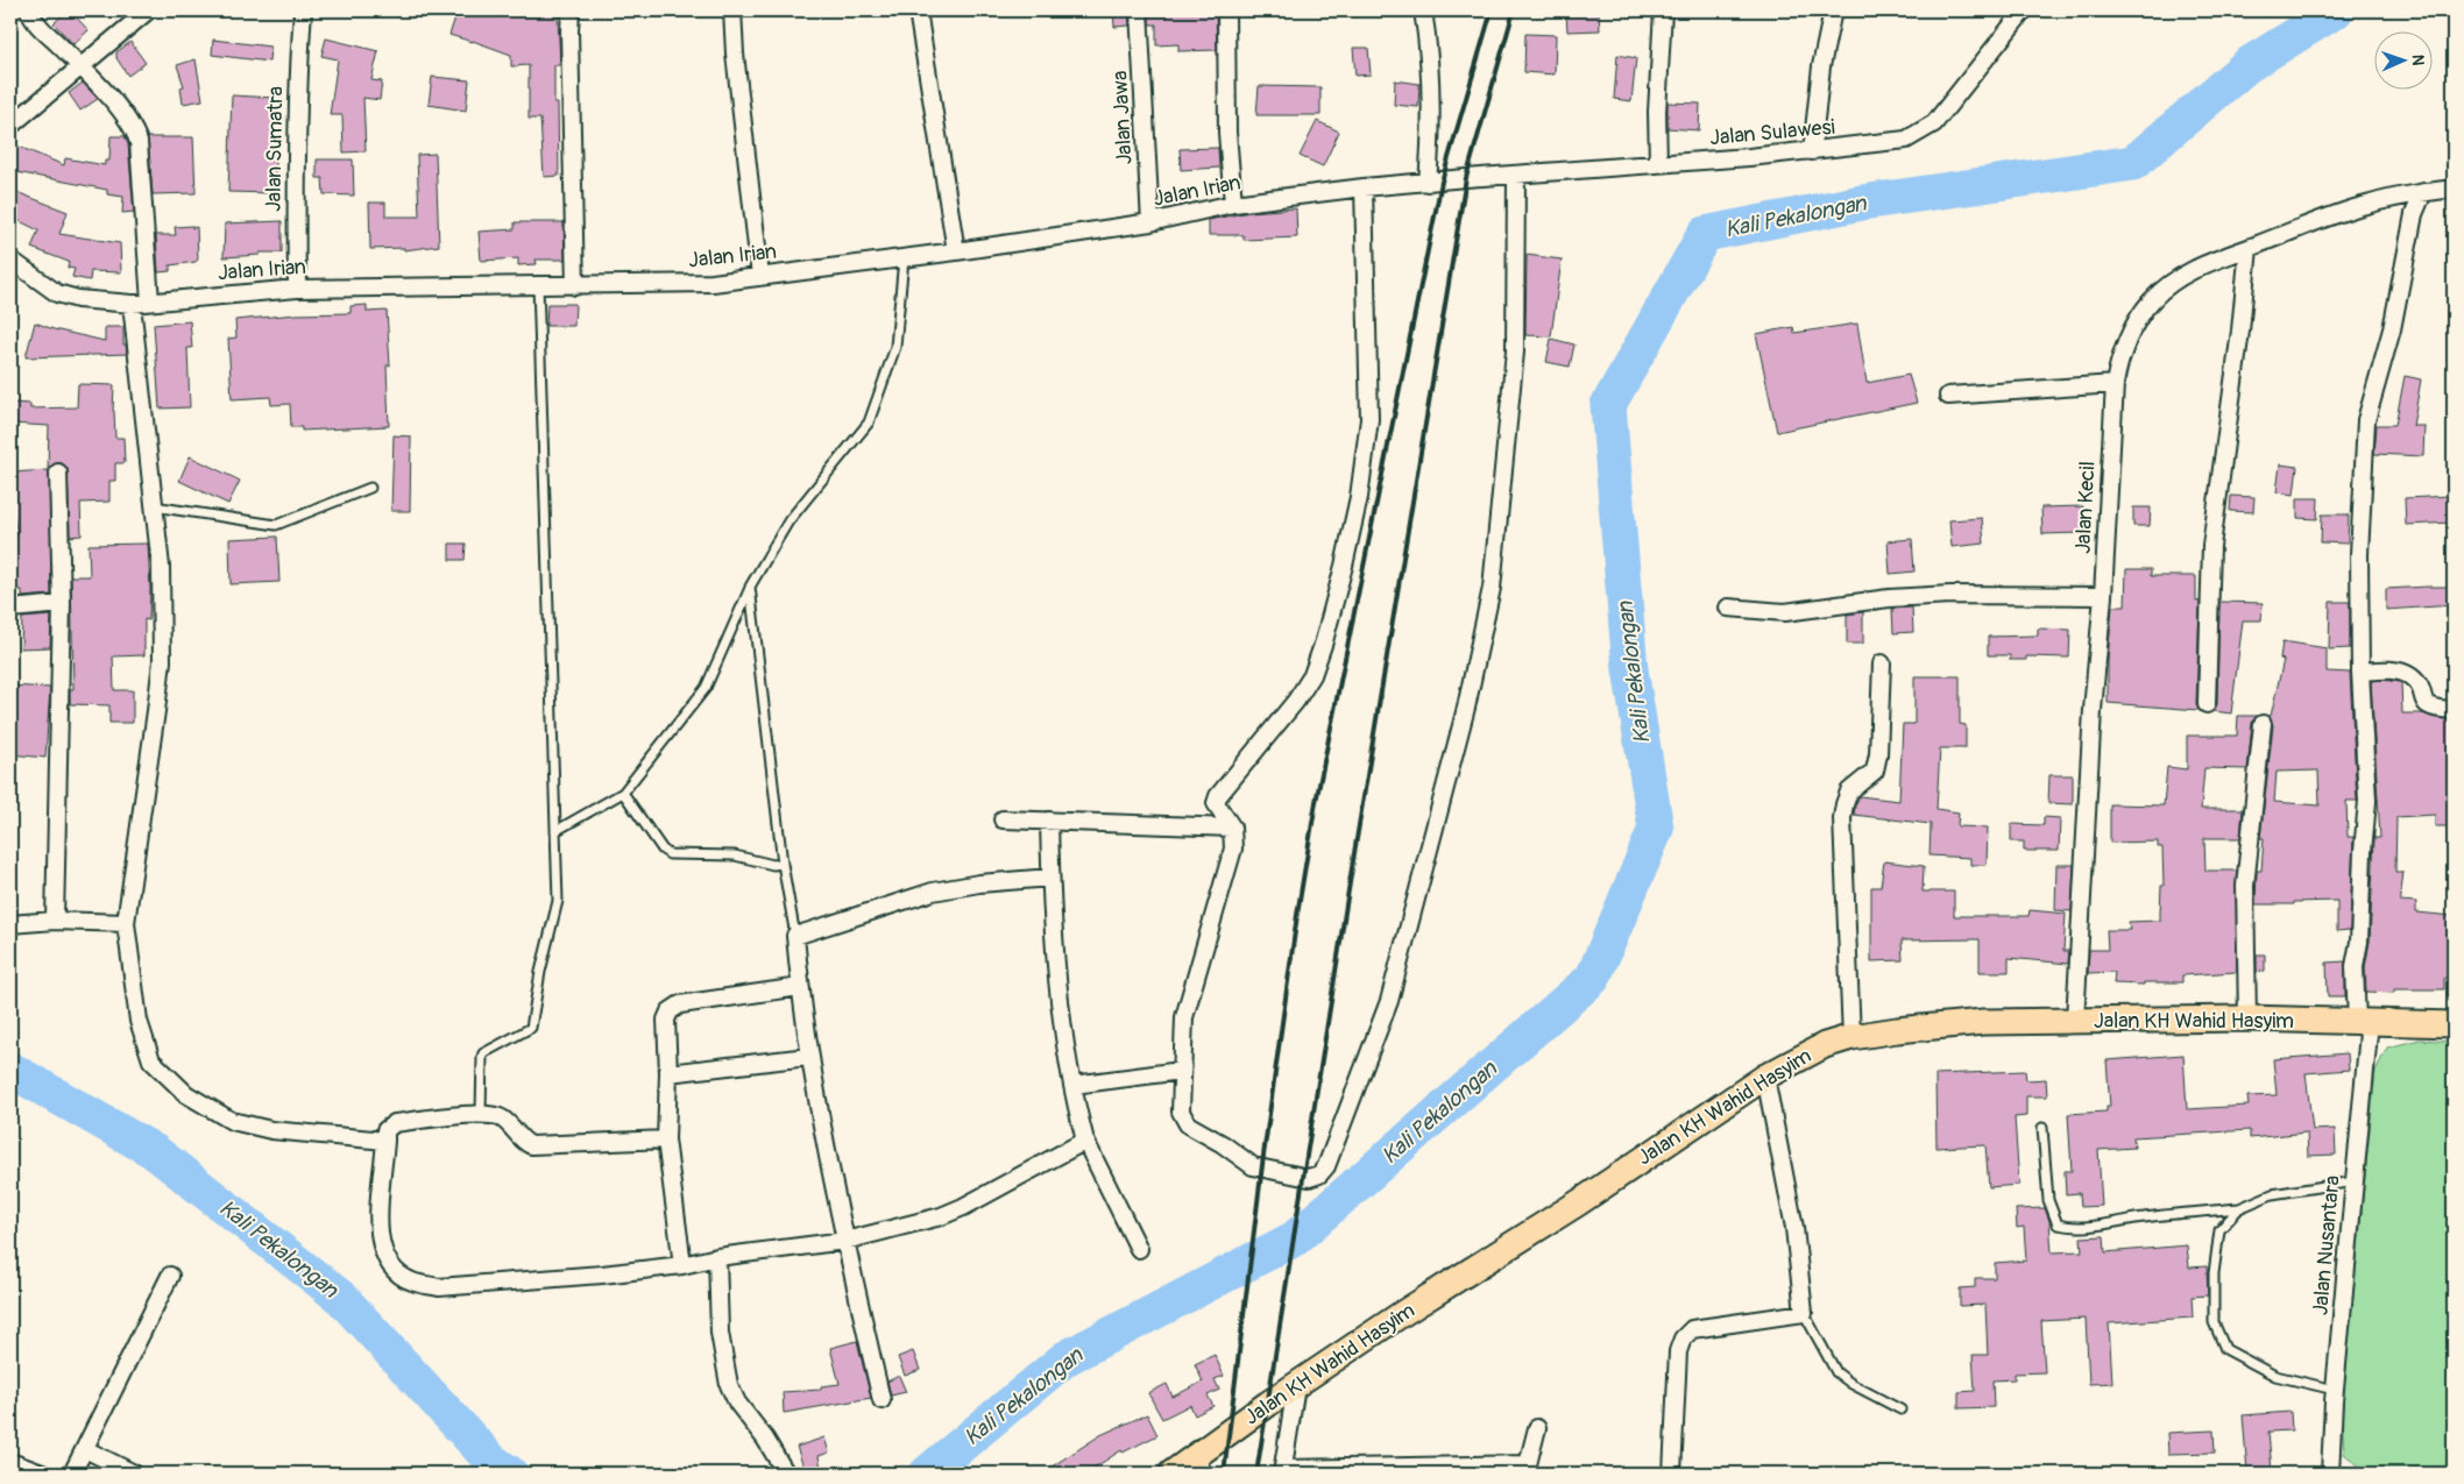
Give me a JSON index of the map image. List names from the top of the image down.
{
  "streets": {
    "main road": ["Jalan KH Wahid Hasyim"],
    "street": [
      "Jalan Jawa",
      "Jalan Sulawesi",
      "Jalan Sumatra",
      "Jalan Irian",
      "Jalan Kecil",
      "Jalan Nusantara"
    ]
  },
  "crossings": [
    ["Jalan Jawa", "Jalan Irian"],
    ["Jalan Sulawesi", "Jalan Irian"],
    ["Jalan Sumatra", "Jalan Irian"],
    ["Jalan Kecil", "Jalan KH Wahid Hasyim"],
    ["Jalan Kecil", "Jalan Nusantara"],
    ["Jalan KH Wahid Hasyim", "Jalan Nusantara"]
  ],
  "water": ["Kali Pekalongan"],
  "north": "right"
}
